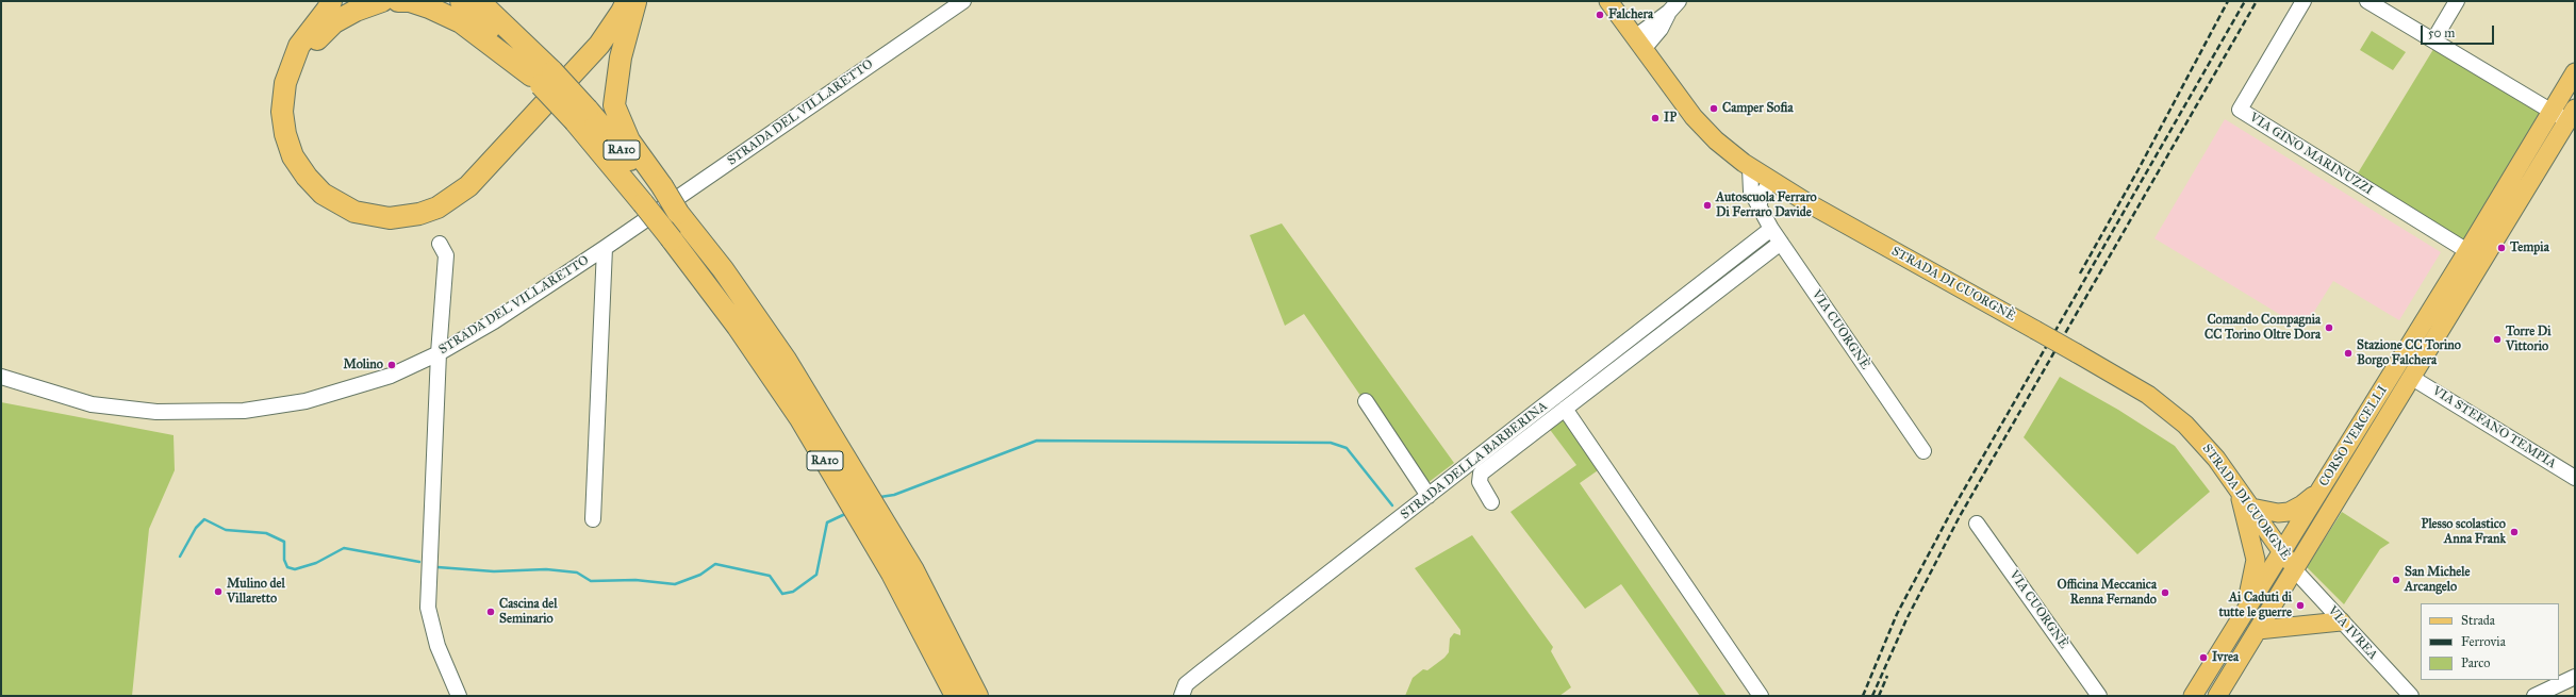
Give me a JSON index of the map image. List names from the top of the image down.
{
  "streets": {
    "highway": ["RA10"],
    "main road": ["STRADA DI CUORGNÈ", "CORSO VERCELLI"],
    "street": [
      "STRADA DEL VILLARETTO",
      "VIA GINO MARINUZZI",
      "VIA CUORGNÈ",
      "VIA STEFANO TEMPIA",
      "STRADA DELLA BARBERINA",
      "VIA IVREA"
    ]
  },
  "crossings": [
    ["VIA GINO MARINUZZI", "CORSO VERCELLI"],
    ["STRADA DI CUORGNÈ", "VIA CUORGNÈ"],
    ["STRADA DI CUORGNÈ", "CORSO VERCELLI"],
    ["STRADA DI CUORGNÈ", "VIA IVREA"],
    ["VIA CUORGNÈ", "STRADA DELLA BARBERINA"],
    ["VIA STEFANO TEMPIA", "CORSO VERCELLI"],
    ["CORSO VERCELLI", "VIA IVREA"]
  ],
  "places": [
    "Falchera",
    "Camper Sofia",
    "IP",
    "Autoscuola Ferraro Di Ferraro Davide",
    "Tempia",
    "Comando Compagnia CC Torino Oltre Dora",
    "Torre Di Vittorio",
    "Stazione CC Torino Borgo Falchera",
    "Molino",
    "Plesso scolastico Anna Frank",
    "San Michele Arcangelo",
    "Mulino del Villaretto",
    "Officina Meccanica Renna Fernando",
    "Ai Caduti di tutte le guerre",
    "Cascina del Seminario",
    "Ivrea"
  ],
  "legend": ["Strada", "Ferrovia", "Parco"],
  "scale_bar": "50 m"
}
